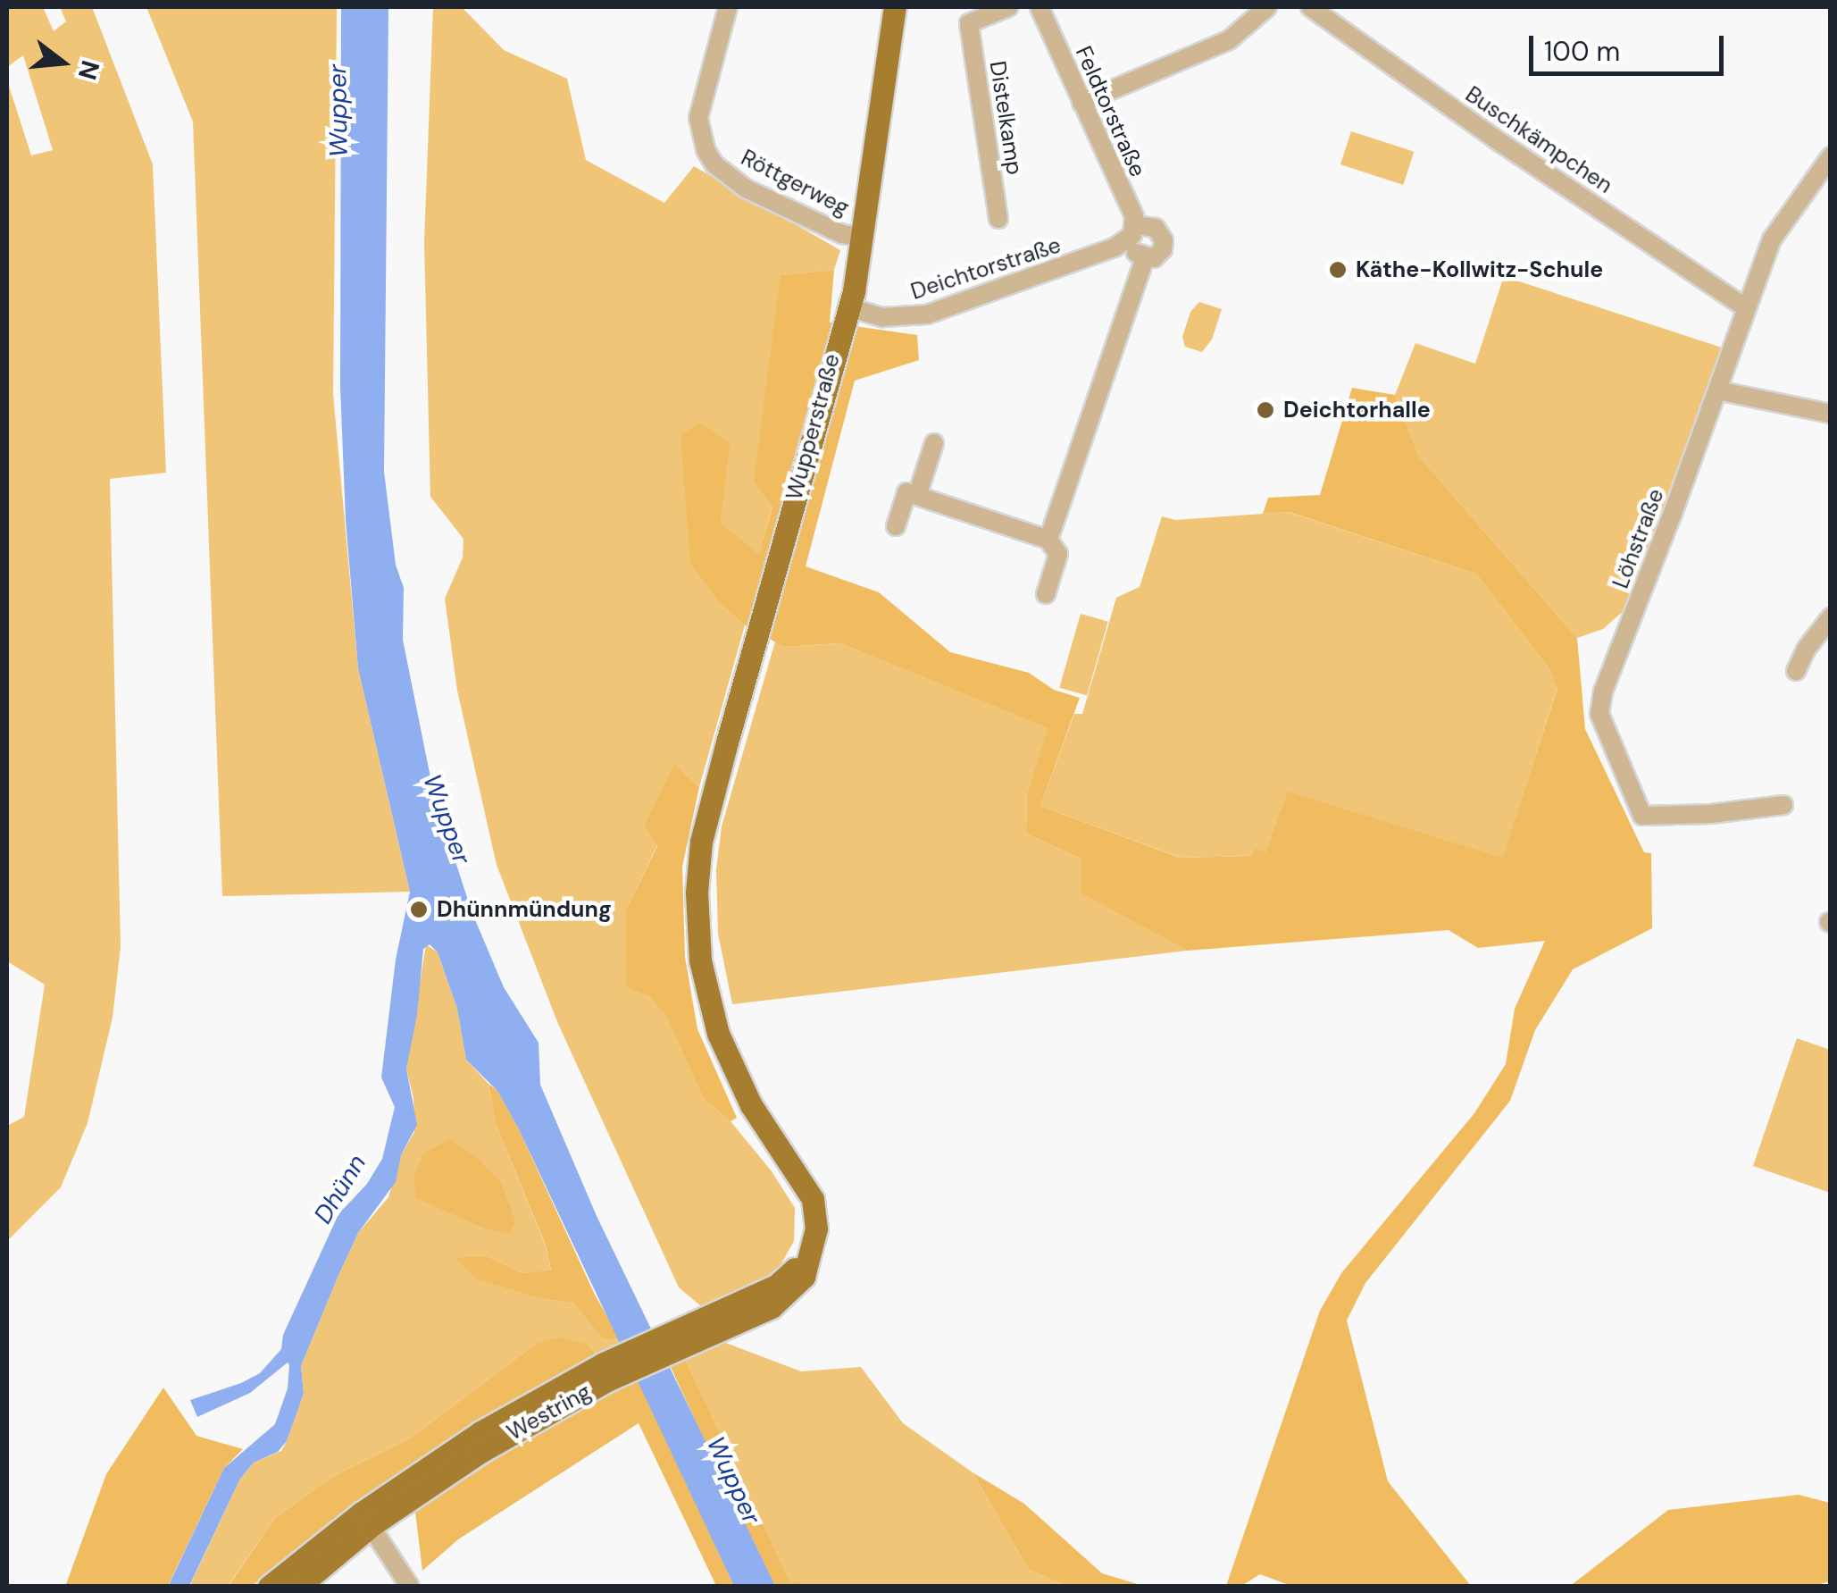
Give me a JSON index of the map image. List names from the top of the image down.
{
  "streets": {
    "main road": ["Wupperstraße", "Westring"],
    "street": [
      "Feldtorstraße",
      "Distelkamp",
      "Buschkämpchen",
      "Röttgerweg",
      "Deichtorstraße",
      "Löhstraße"
    ]
  },
  "crossings": [
    ["Feldtorstraße", "Deichtorstraße"],
    ["Buschkämpchen", "Löhstraße"],
    ["Röttgerweg", "Wupperstraße"],
    ["Deichtorstraße", "Wupperstraße"],
    ["Wupperstraße", "Westring"]
  ],
  "water": ["Wupper", "Dhünn"],
  "places": ["Käthe-Kollwitz-Schule", "Deichtorhalle", "Dhünnmündung"],
  "scale_bar": "100 m",
  "north": "right"
}
